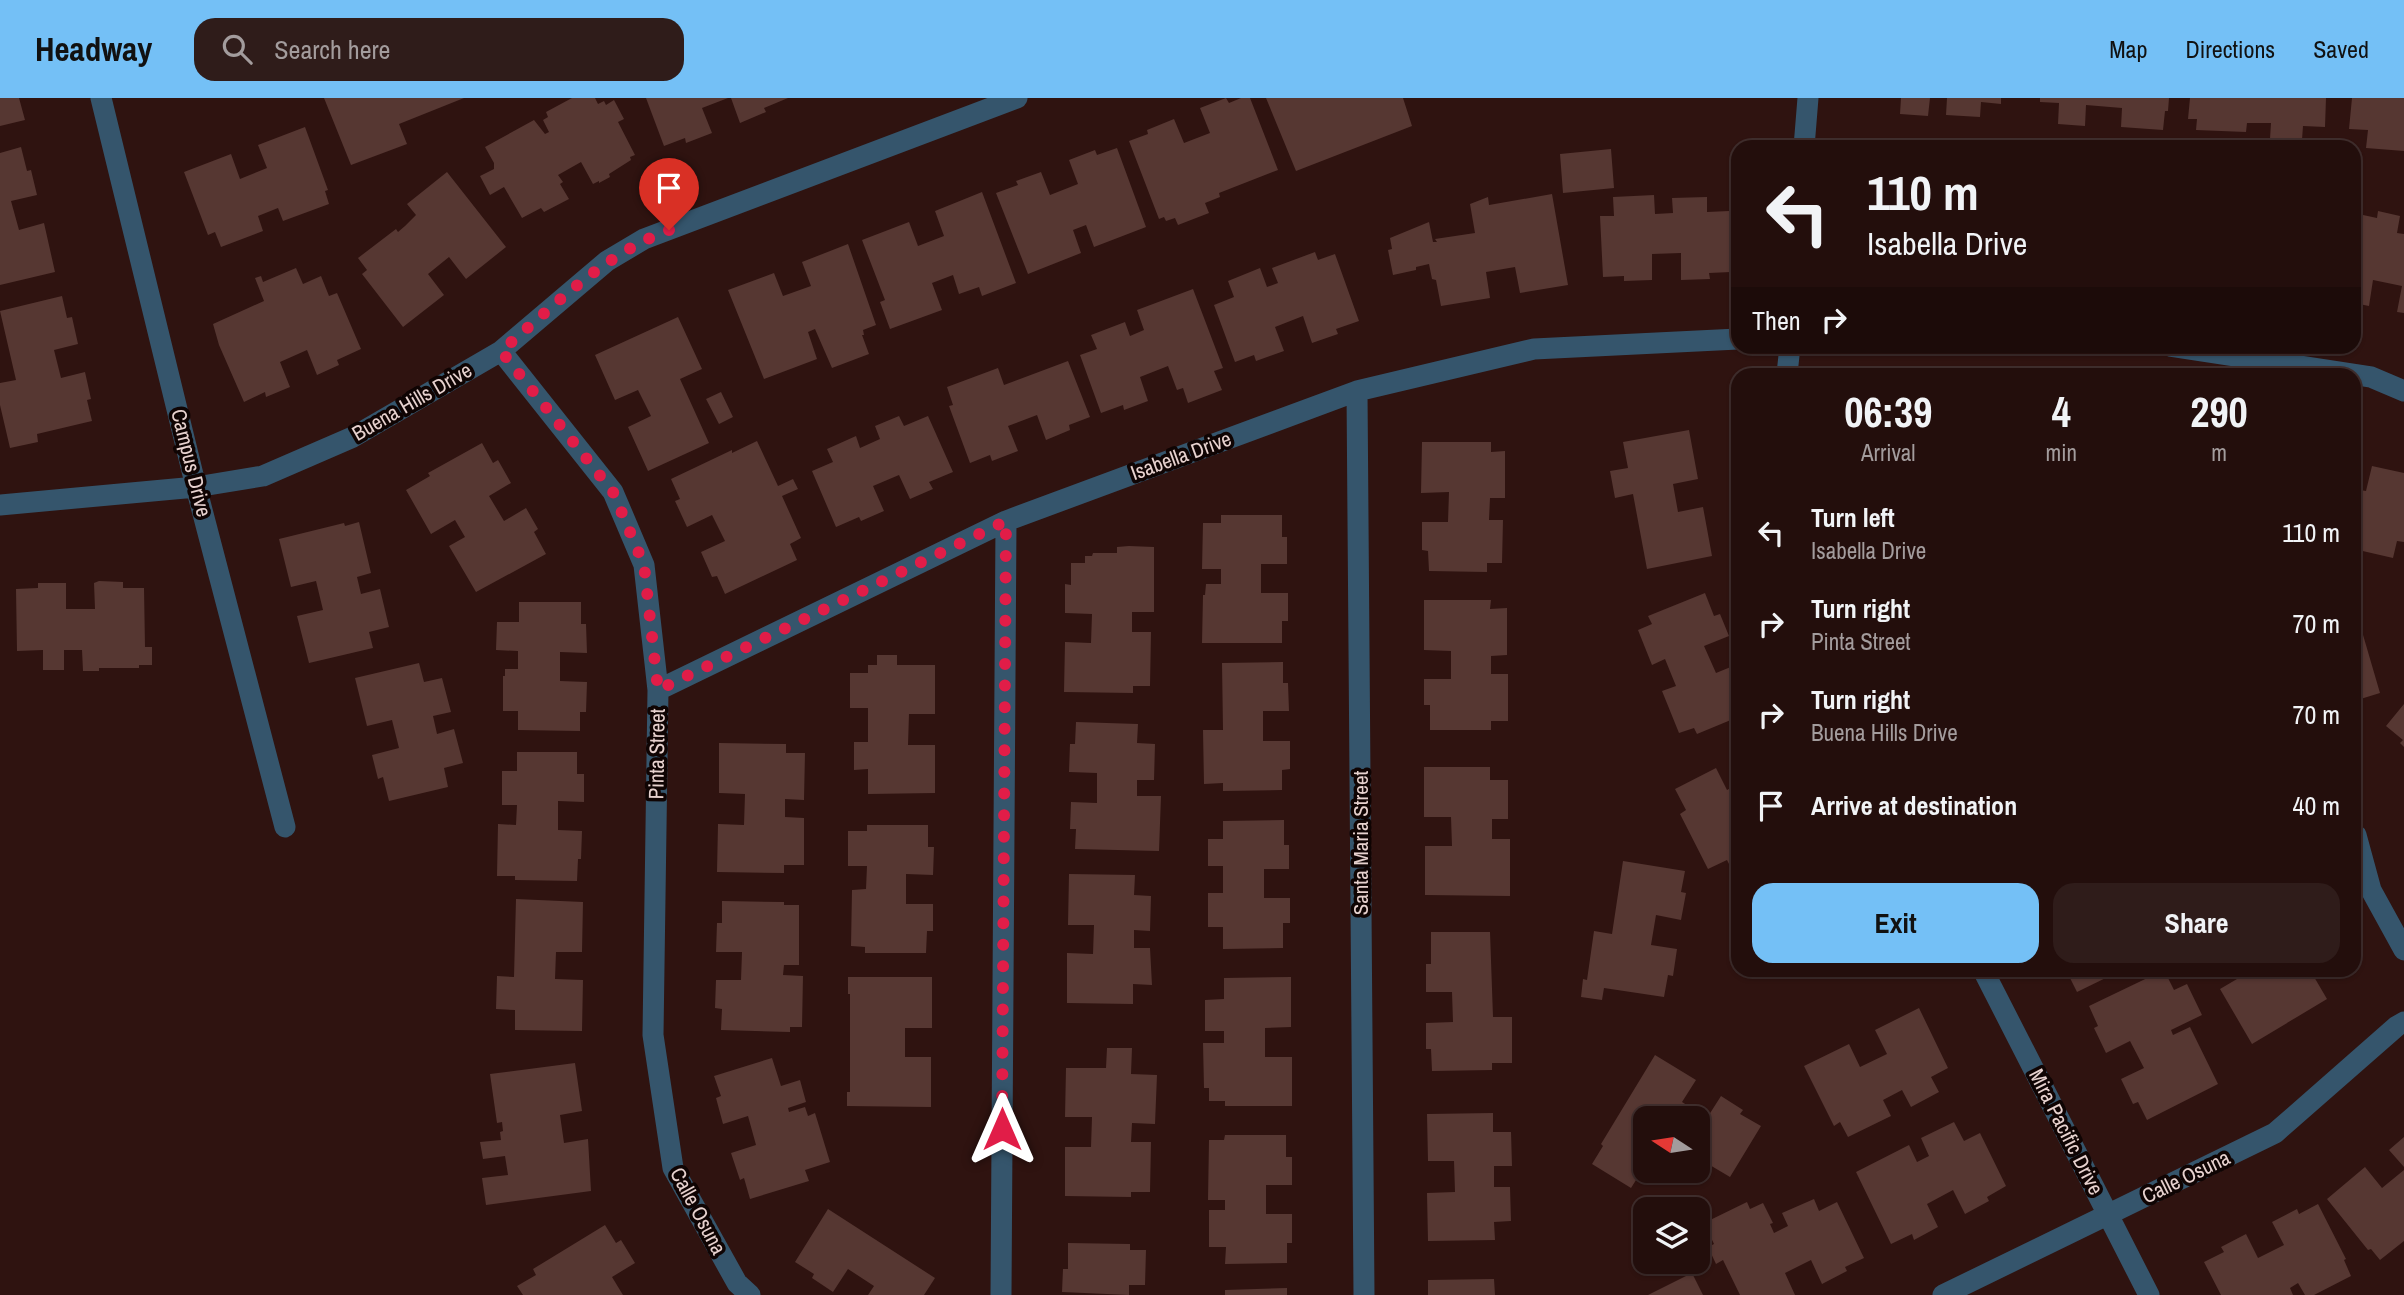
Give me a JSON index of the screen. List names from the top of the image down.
{
  "streets": {
    "street": [
      "Buena Hills Drive",
      "Isabella Drive",
      "Campus Drive",
      "Pinta Street",
      "Santa Maria Street",
      "Mira Pacific Drive",
      "Calle Osuna"
    ]
  },
  "crossings": [
    ["Buena Hills Drive", "Campus Drive"],
    ["Buena Hills Drive", "Pinta Street"],
    ["Isabella Drive", "Pinta Street"],
    ["Isabella Drive", "Santa Maria Street"],
    ["Pinta Street", "Calle Osuna"],
    ["Mira Pacific Drive", "Calle Osuna"]
  ],
  "north": "left",
  "page": {
    "header": "Headway",
    "search": "Search here",
    "nav": ["Map", "Directions", "Saved"],
    "turn": ["110 m", "Isabella Drive"],
    "then": "Then",
    "eta": [
      "06:39",
      "Arrival",
      "4",
      "min",
      "290",
      "m"
    ],
    "list": [
      {
        "name": "Turn left",
        "note": "Isabella Drive",
        "value": "110 m"
      },
      {
        "name": "Turn right",
        "note": "Pinta Street",
        "value": "70 m"
      },
      {
        "name": "Turn right",
        "note": "Buena Hills Drive",
        "value": "70 m"
      },
      {
        "name": "Arrive at destination",
        "value": "40 m"
      }
    ],
    "buttons": ["Exit", "Share"]
  }
}
